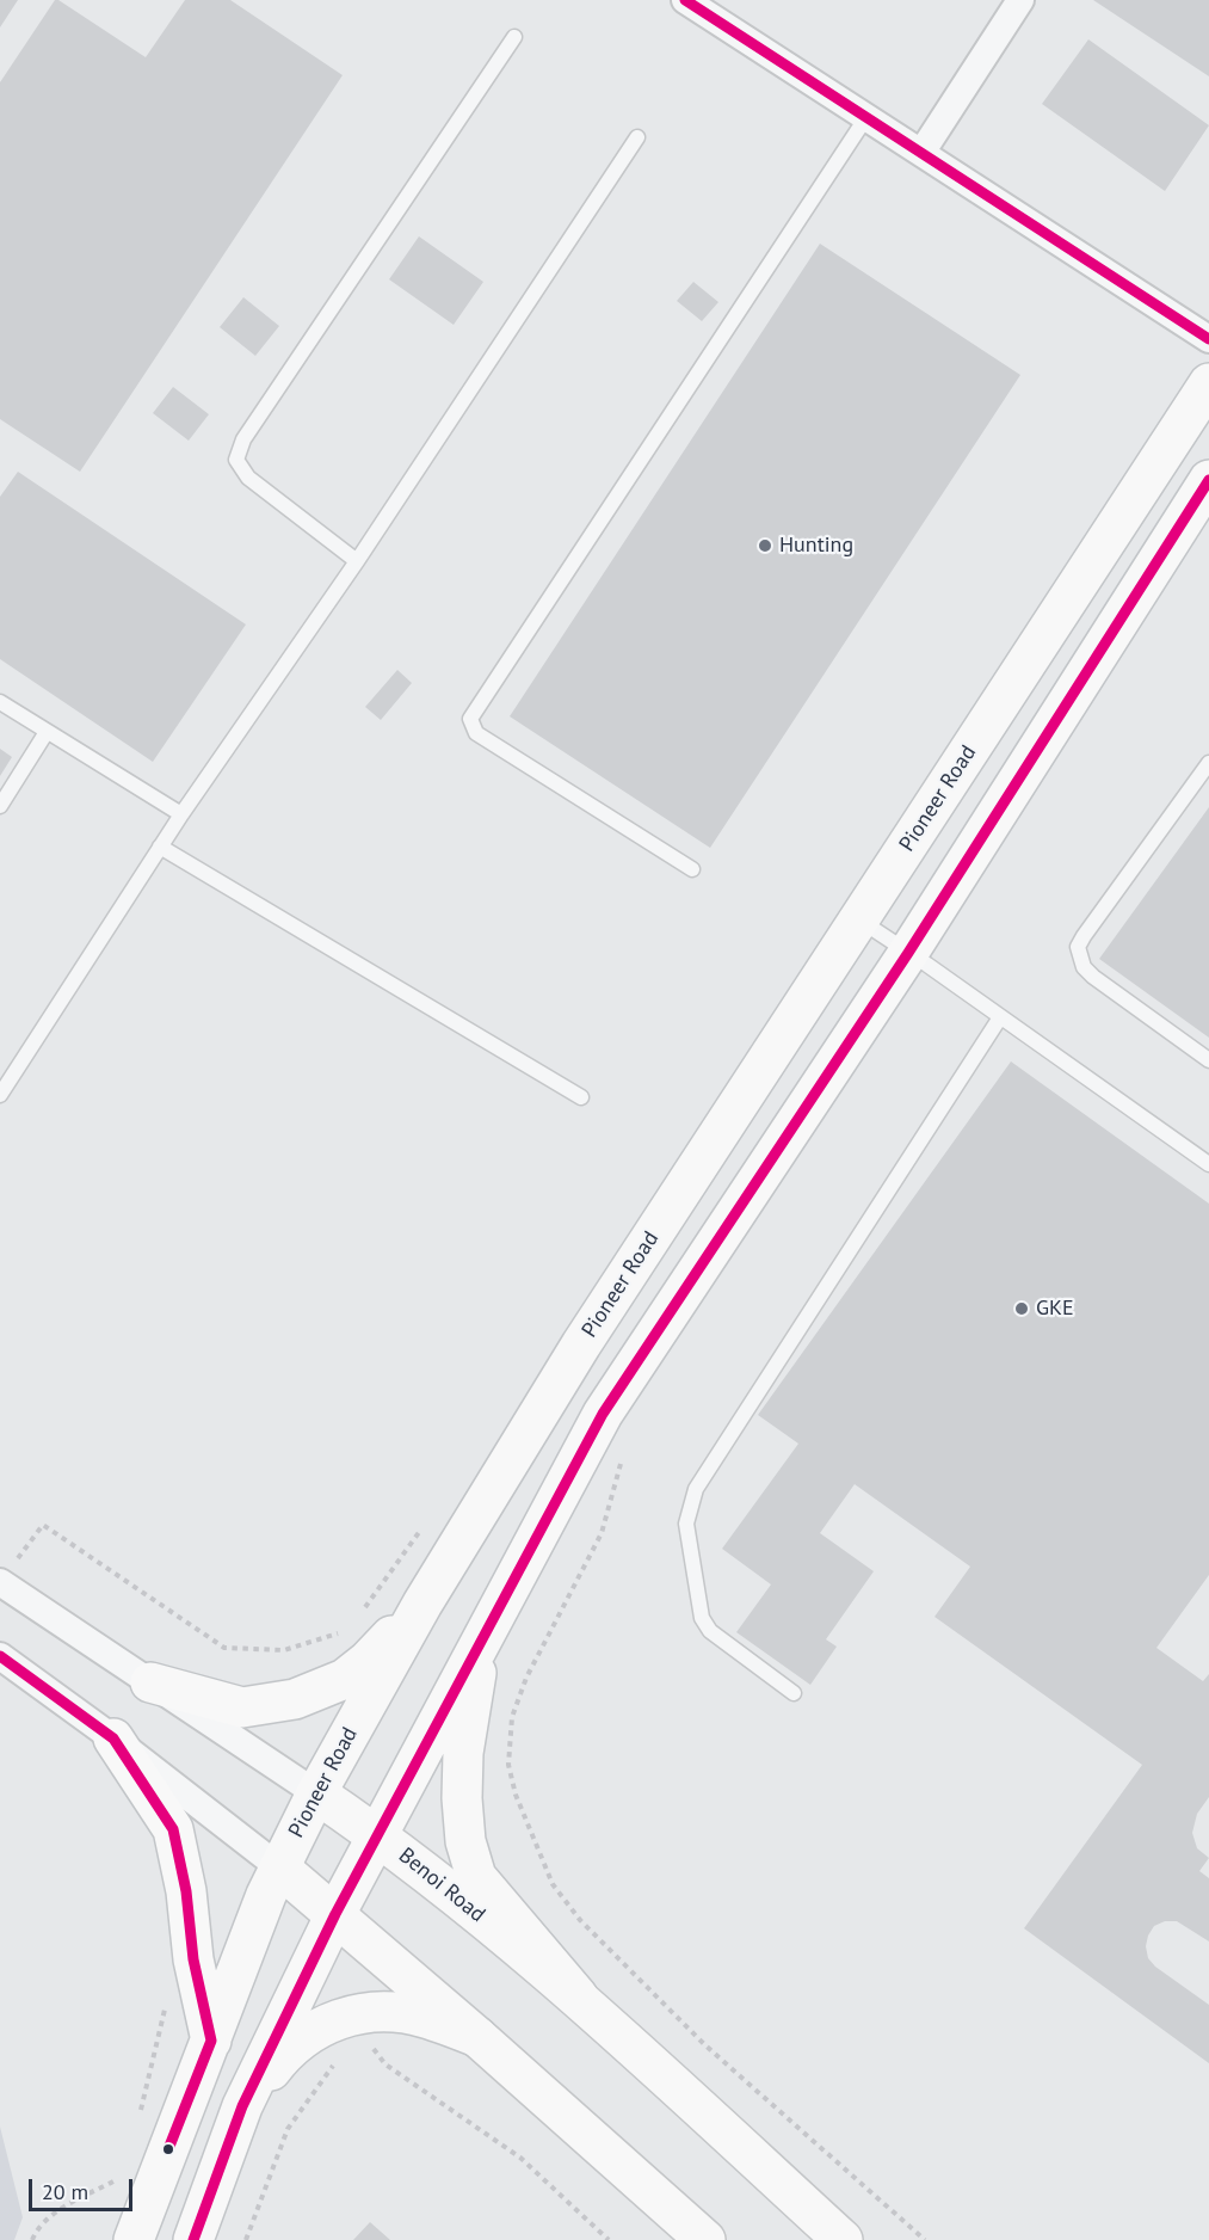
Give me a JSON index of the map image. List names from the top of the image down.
{
  "streets": {
    "main road": ["Pioneer Road", "Benoi Road"]
  },
  "crossings": [
    ["Pioneer Road", "Benoi Road"]
  ],
  "places": ["Hunting", "GKE"],
  "scale_bar": "20 m"
}
